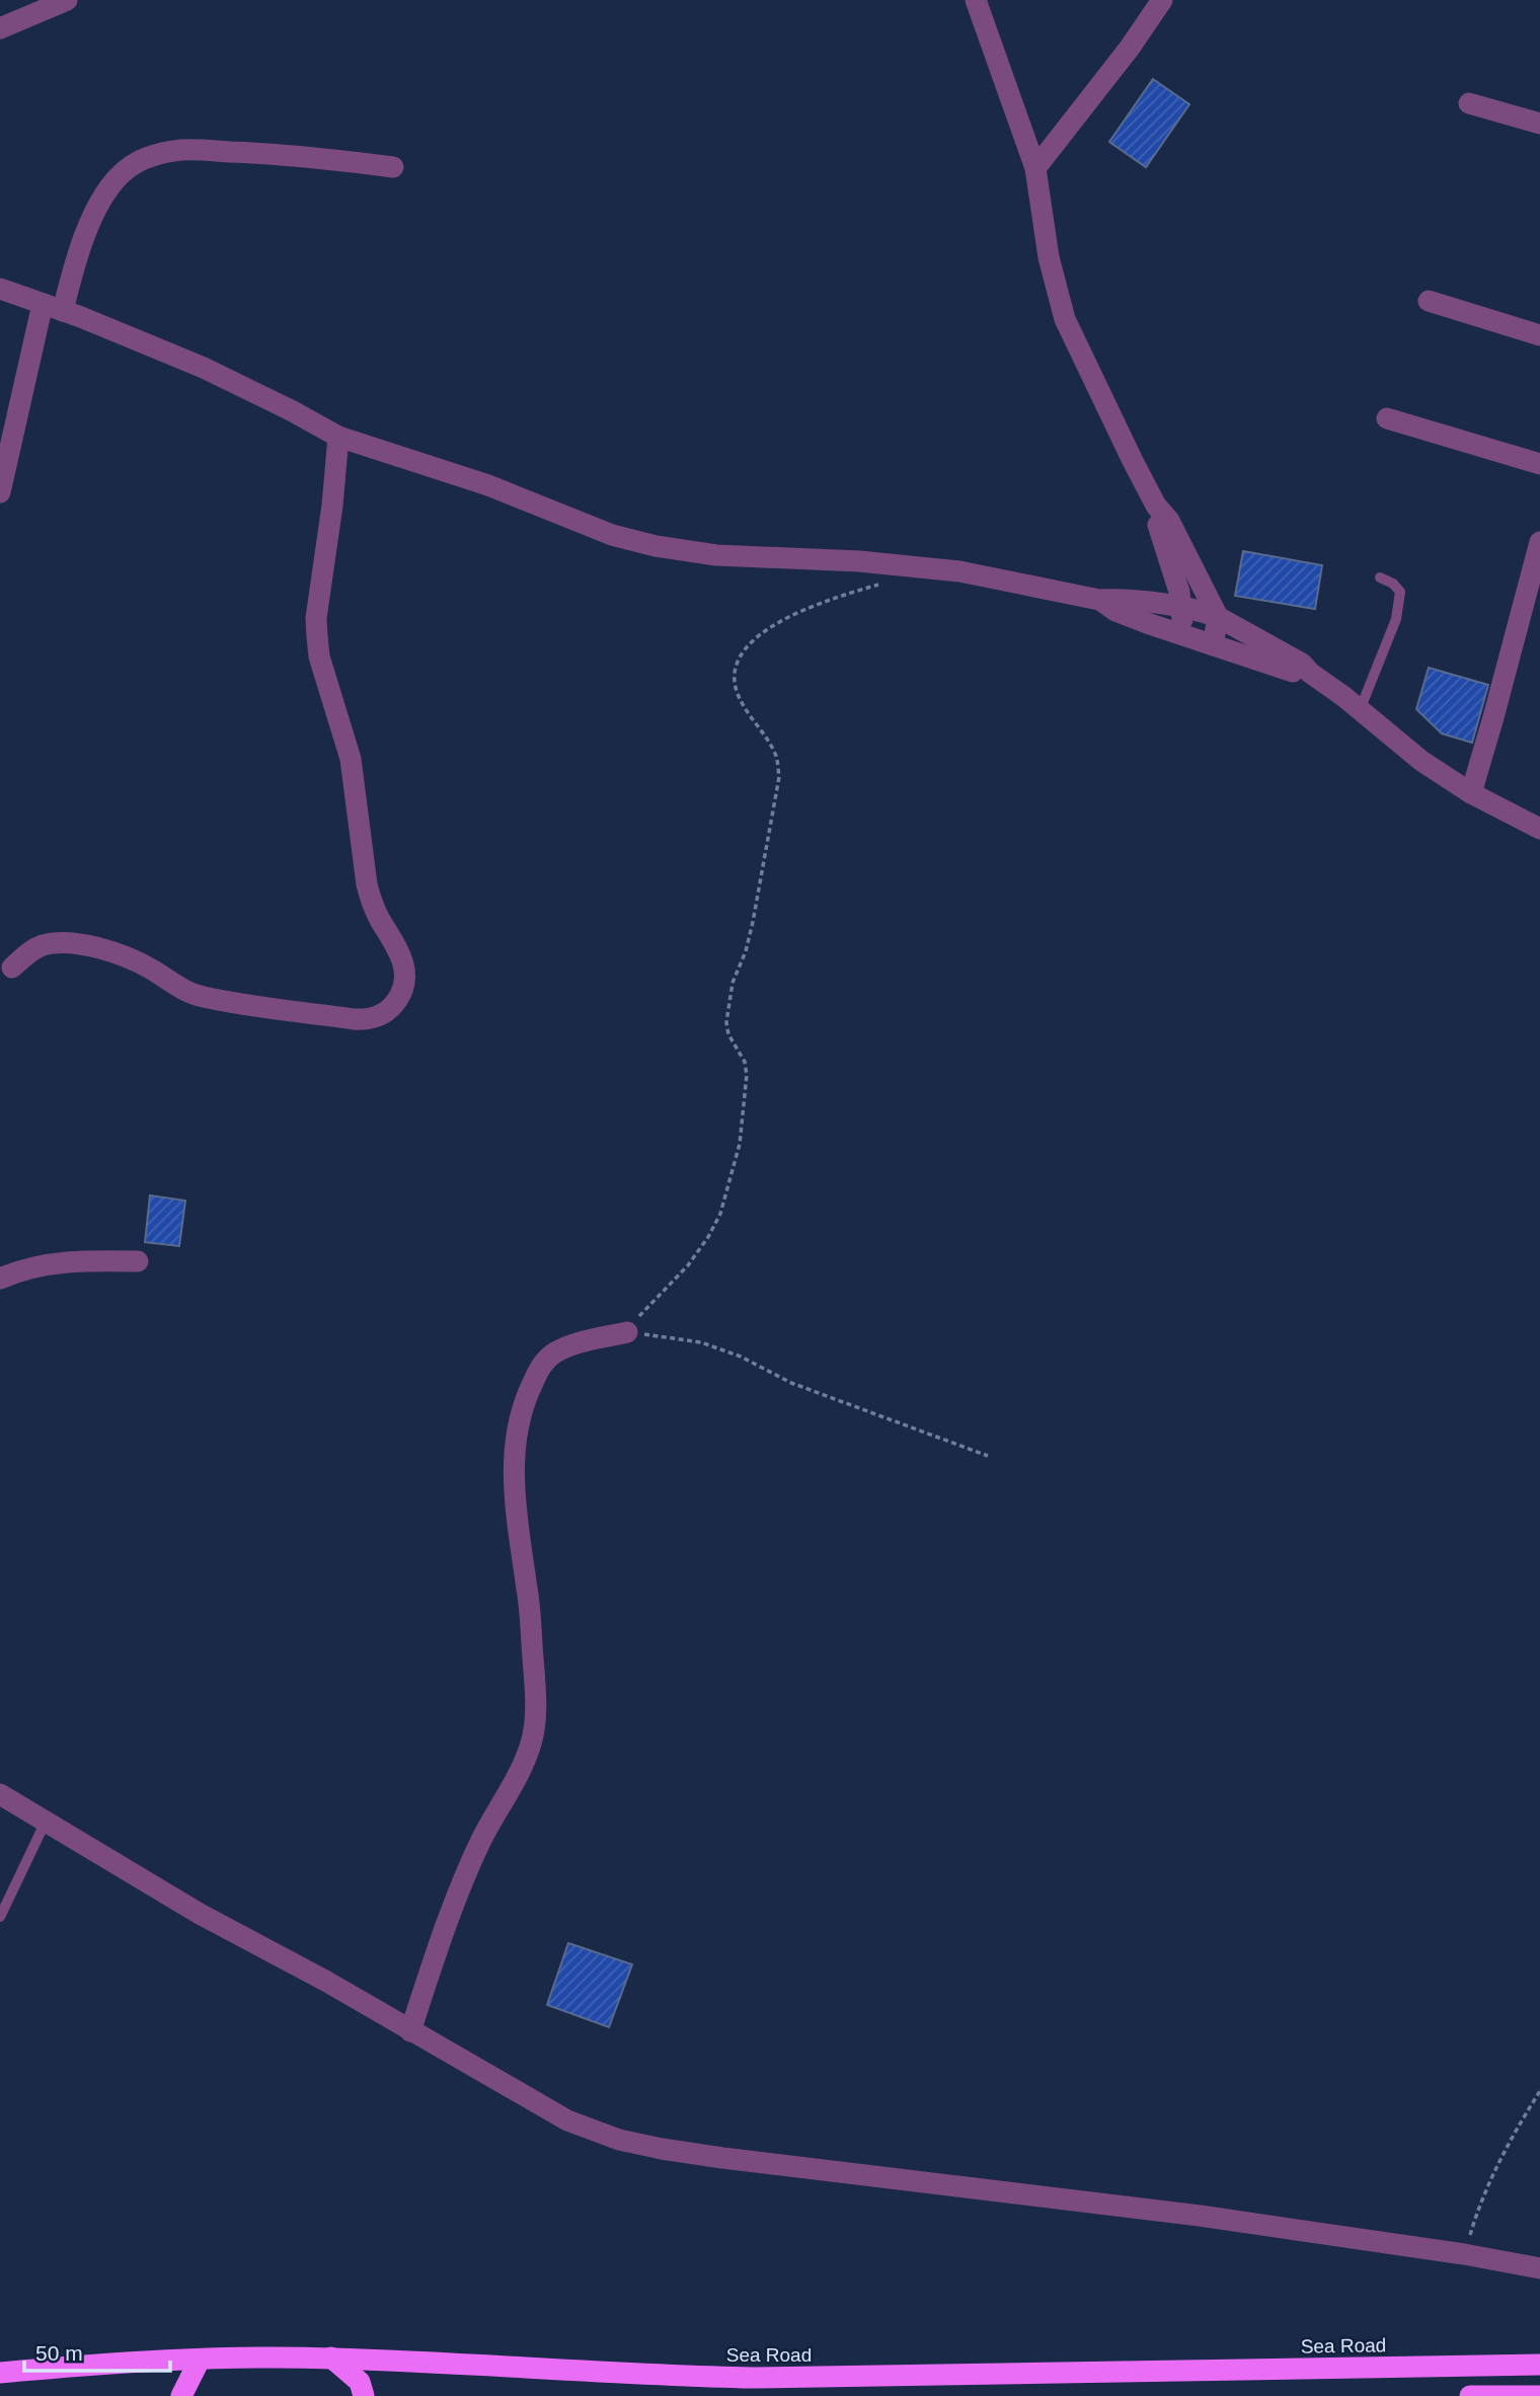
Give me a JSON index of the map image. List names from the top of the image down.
{
  "streets": {
    "highway": ["Sea Road"]
  },
  "scale_bar": "50 m"
}
